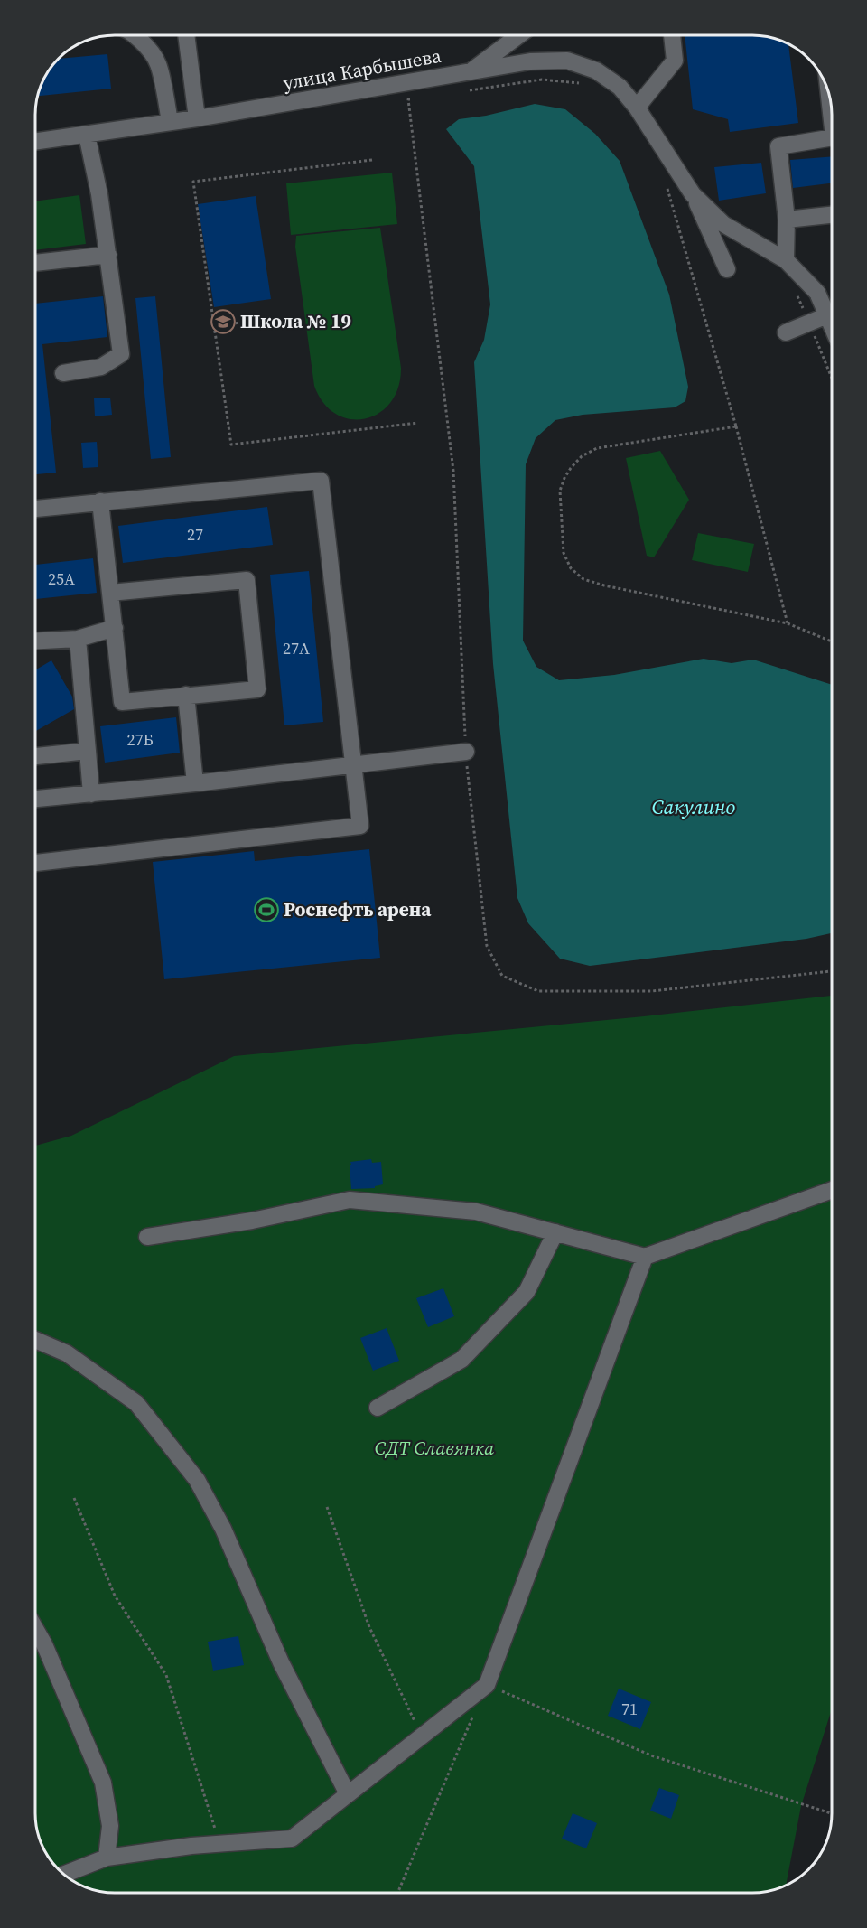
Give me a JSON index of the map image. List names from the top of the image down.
{
  "streets": {
    "street": ["улица Карбышева"]
  },
  "water": ["Сакулино"],
  "parks": ["СДТ Славянка"],
  "places": {
    "school or university": ["Школа № 19"],
    "sports": ["Роснефть арена"]
  },
  "house_numbers": [
    "27",
    "25А",
    "27А",
    "27Б",
    "71"
  ]
}
